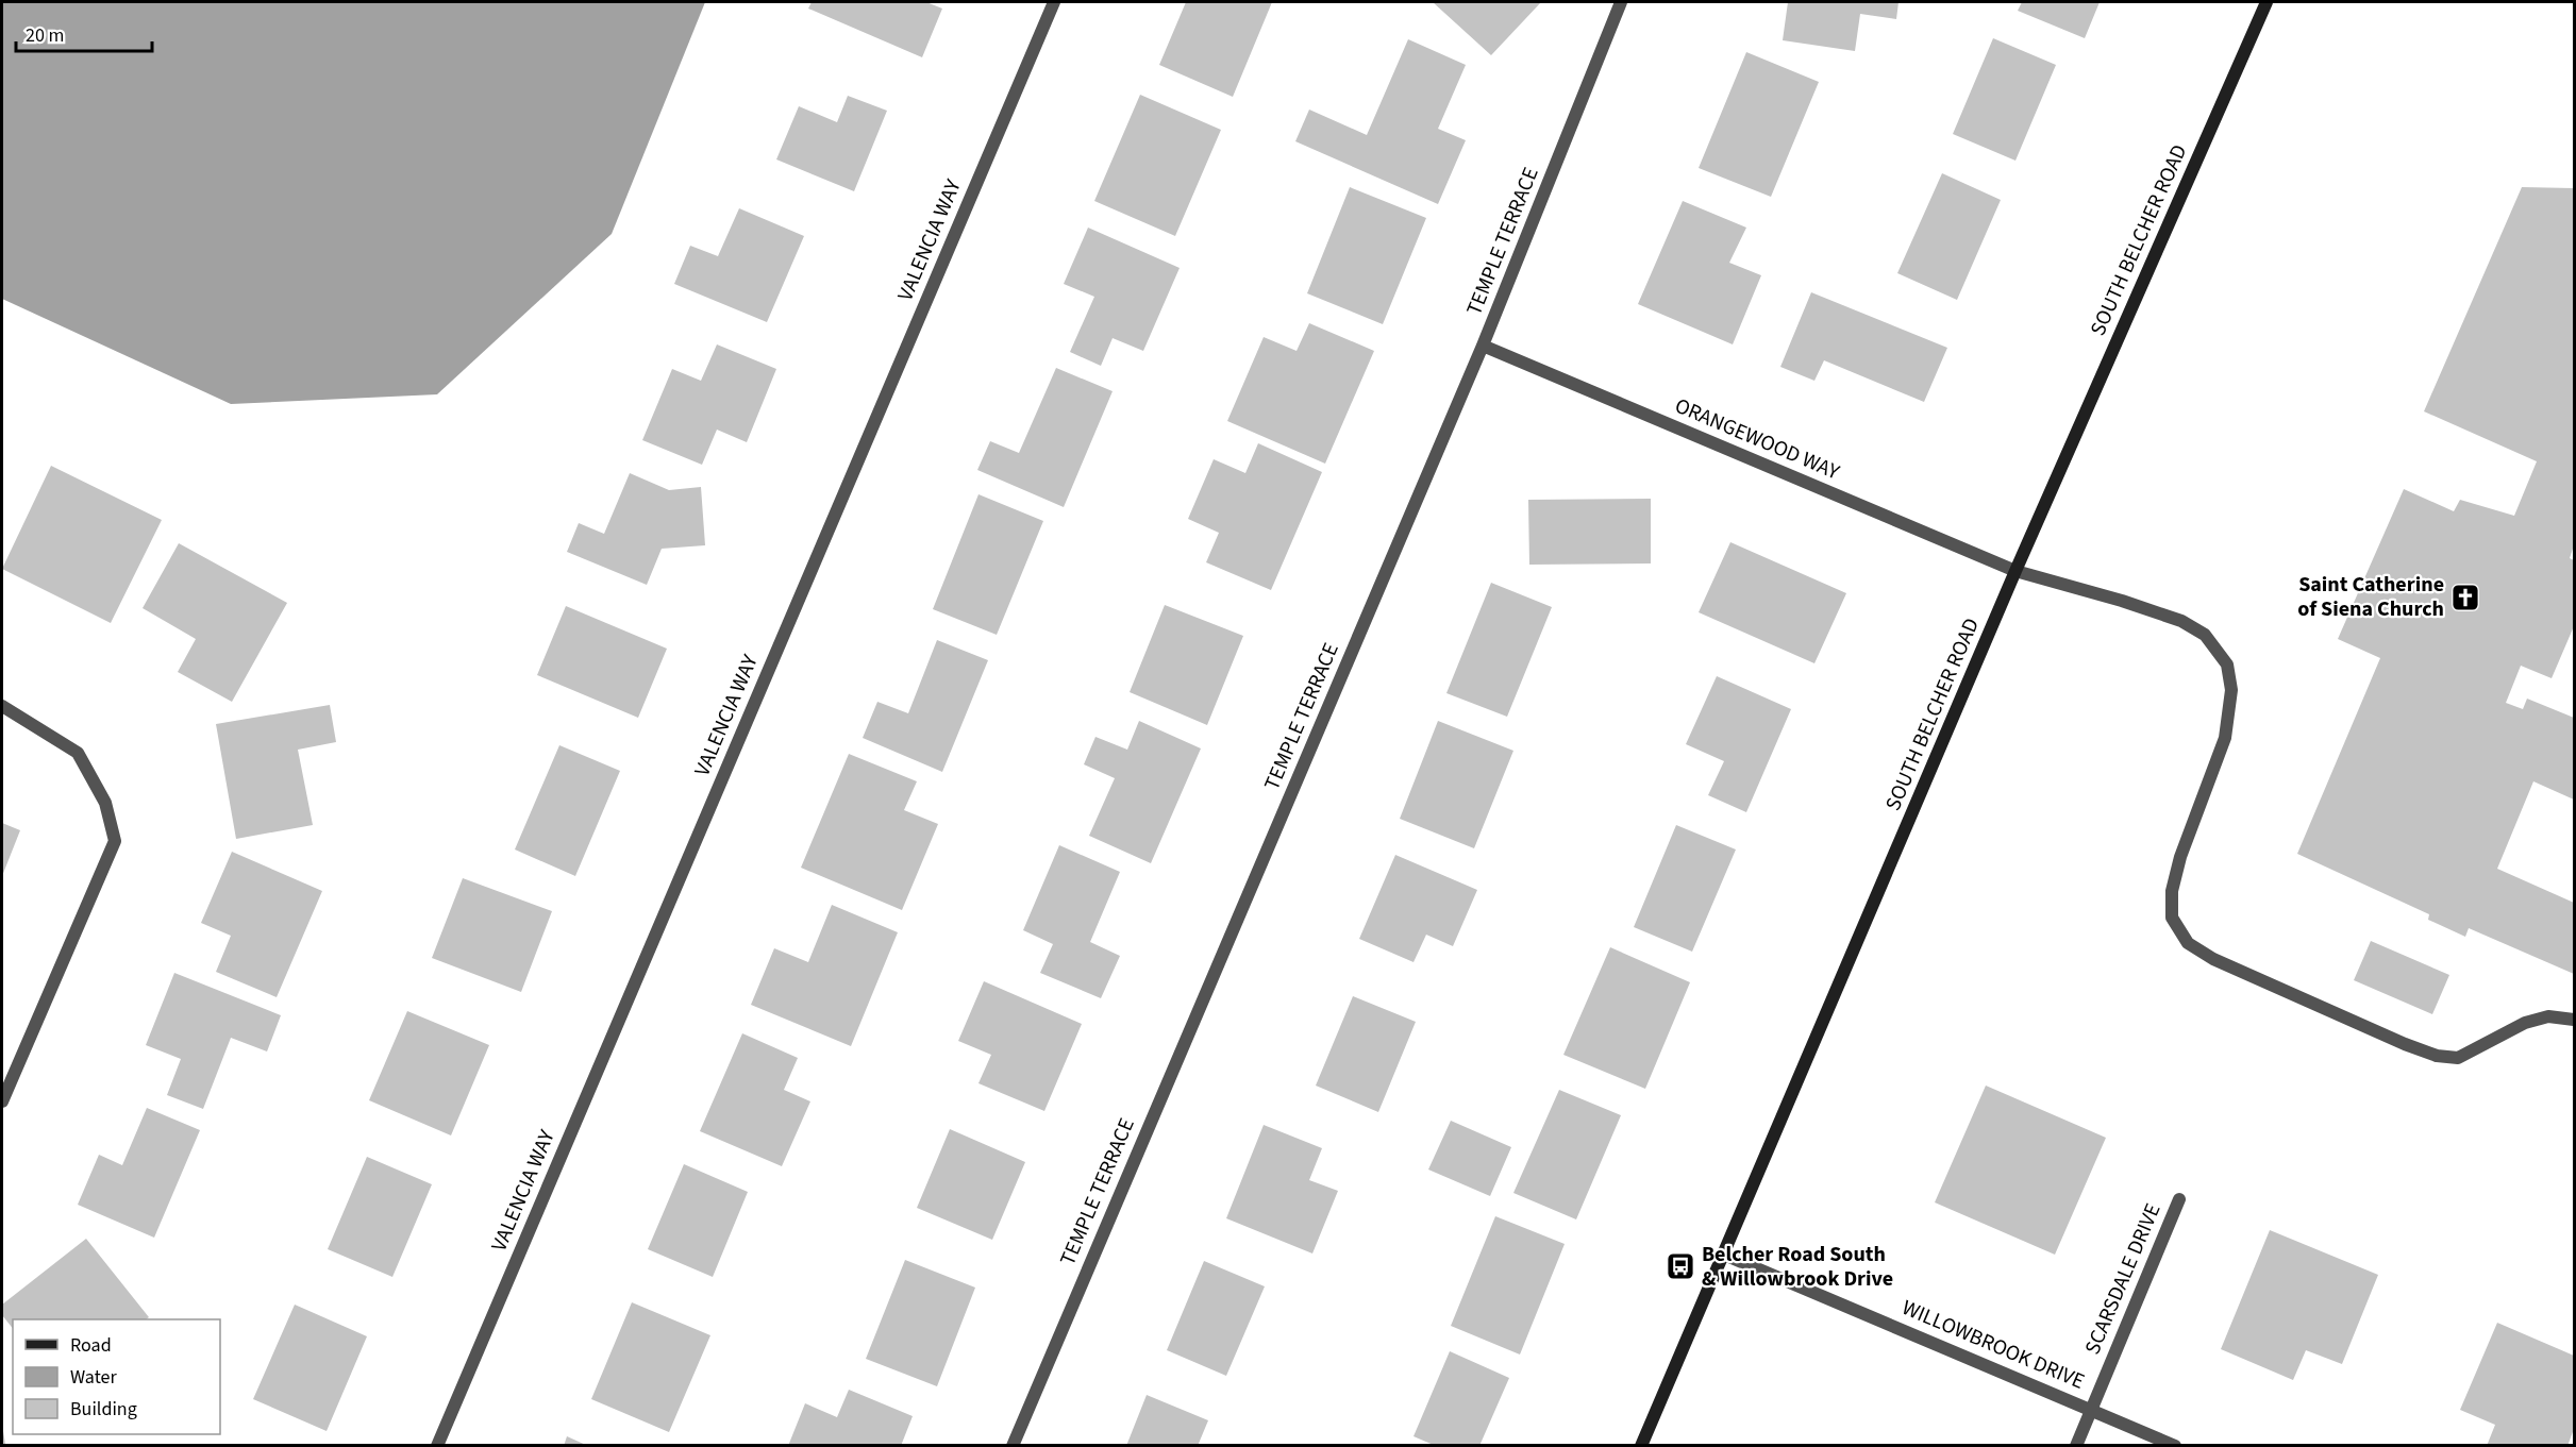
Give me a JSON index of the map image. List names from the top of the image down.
{
  "streets": {
    "main road": ["SOUTH BELCHER ROAD"],
    "street": [
      "VALENCIA WAY",
      "TEMPLE TERRACE",
      "ORANGEWOOD WAY",
      "SCARSDALE DRIVE",
      "WILLOWBROOK DRIVE"
    ]
  },
  "crossings": [
    ["SOUTH BELCHER ROAD", "ORANGEWOOD WAY"],
    ["SOUTH BELCHER ROAD", "WILLOWBROOK DRIVE"],
    ["TEMPLE TERRACE", "ORANGEWOOD WAY"],
    ["SCARSDALE DRIVE", "WILLOWBROOK DRIVE"]
  ],
  "places": {
    "church": ["Saint Catherine of Siena Church"],
    "bus stop": ["Belcher Road South & Willowbrook Drive"]
  },
  "legend": ["Road", "Water", "Building"],
  "scale_bar": "20 m"
}
